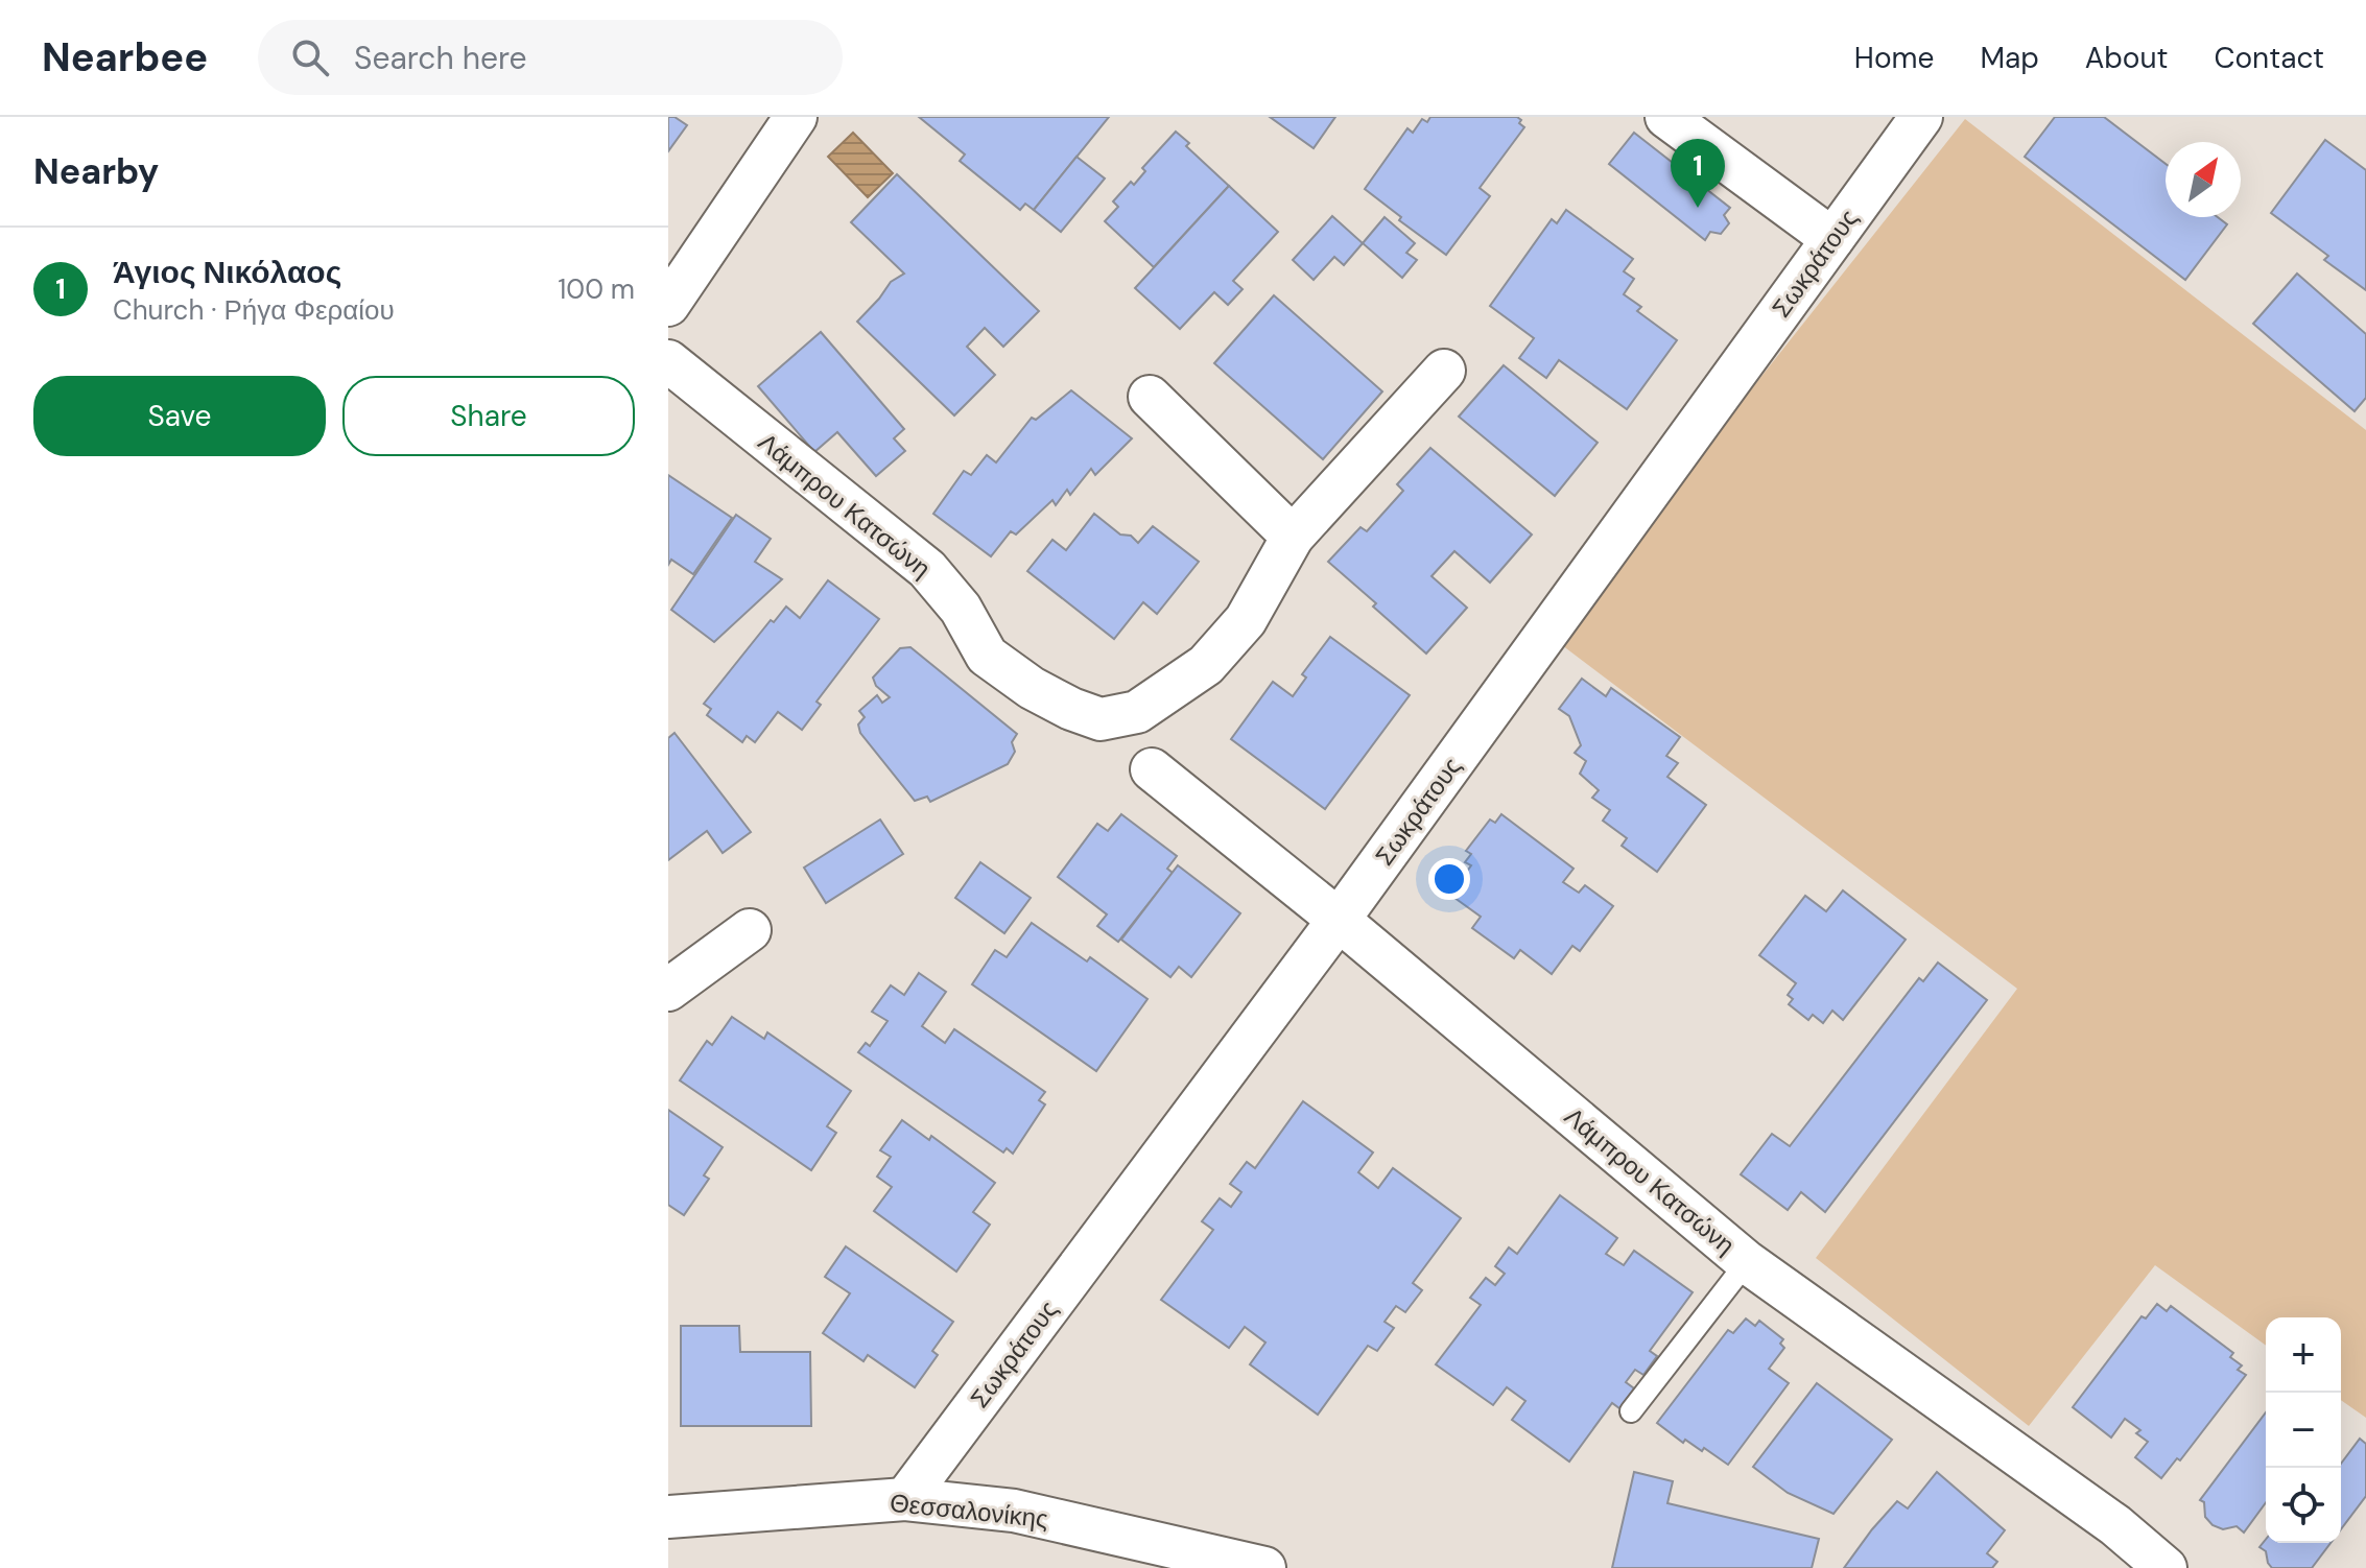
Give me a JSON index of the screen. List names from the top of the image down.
{
  "streets": {
    "street": ["Σωκράτους", "Λάμπρου Κατσώνη", "Θεσσαλονίκης"]
  },
  "crossings": [
    ["Σωκράτους", "Λάμπρου Κατσώνη"],
    ["Σωκράτους", "Θεσσαλονίκης"]
  ],
  "north": "top right",
  "page": {
    "header": "Nearbee",
    "search": "Search here",
    "nav": [
      "Home",
      "Map",
      "About",
      "Contact"
    ],
    "heading": "Nearby",
    "pins": "1",
    "list": [
      {
        "mark": "1",
        "name": "Άγιος Νικόλαος",
        "note": "Church · Ρήγα Φεραίου",
        "value": "100 m"
      }
    ],
    "buttons": ["Save", "Share"],
    "map_buttons": ["+", "−"]
  }
}
